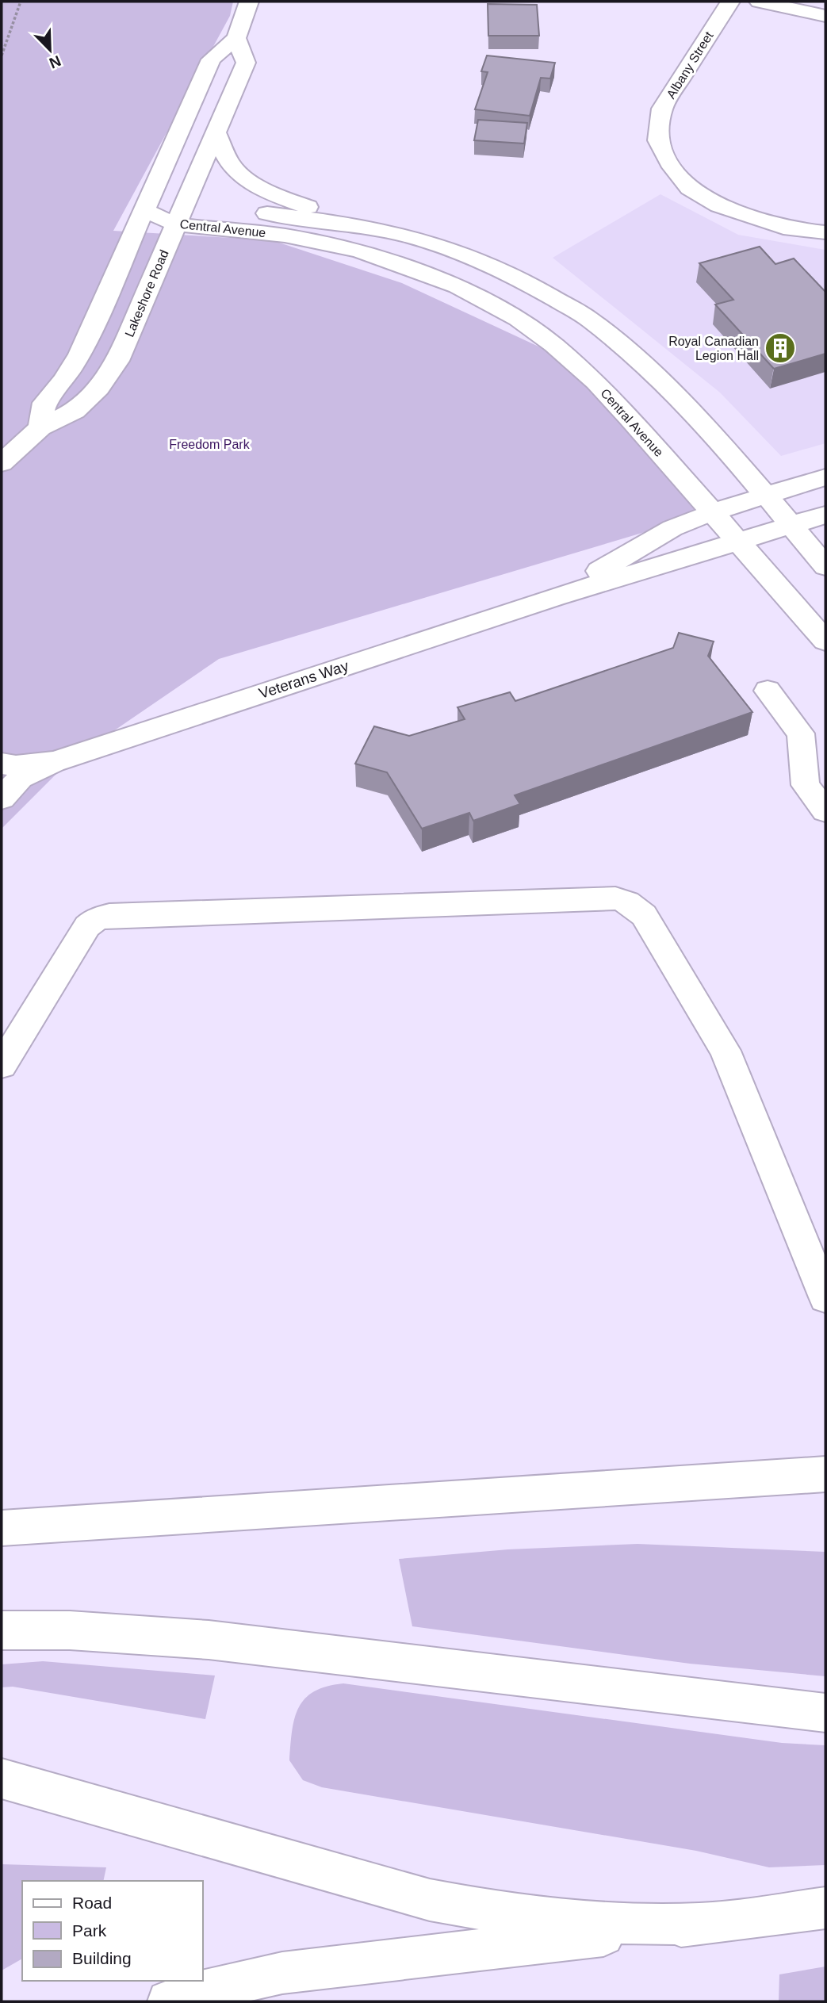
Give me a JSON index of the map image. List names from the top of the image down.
{
  "streets": {
    "main road": [
      "Albany Street",
      "Central Avenue",
      "Lakeshore Road",
      "Veterans Way"
    ]
  },
  "crossings": [
    ["Central Avenue", "Lakeshore Road"],
    ["Central Avenue", "Veterans Way"]
  ],
  "parks": ["Freedom Park"],
  "places": {
    "building": ["Royal Canadian Legion Hall"]
  },
  "legend": ["Road", "Park", "Building"],
  "north": "bottom right"
}
